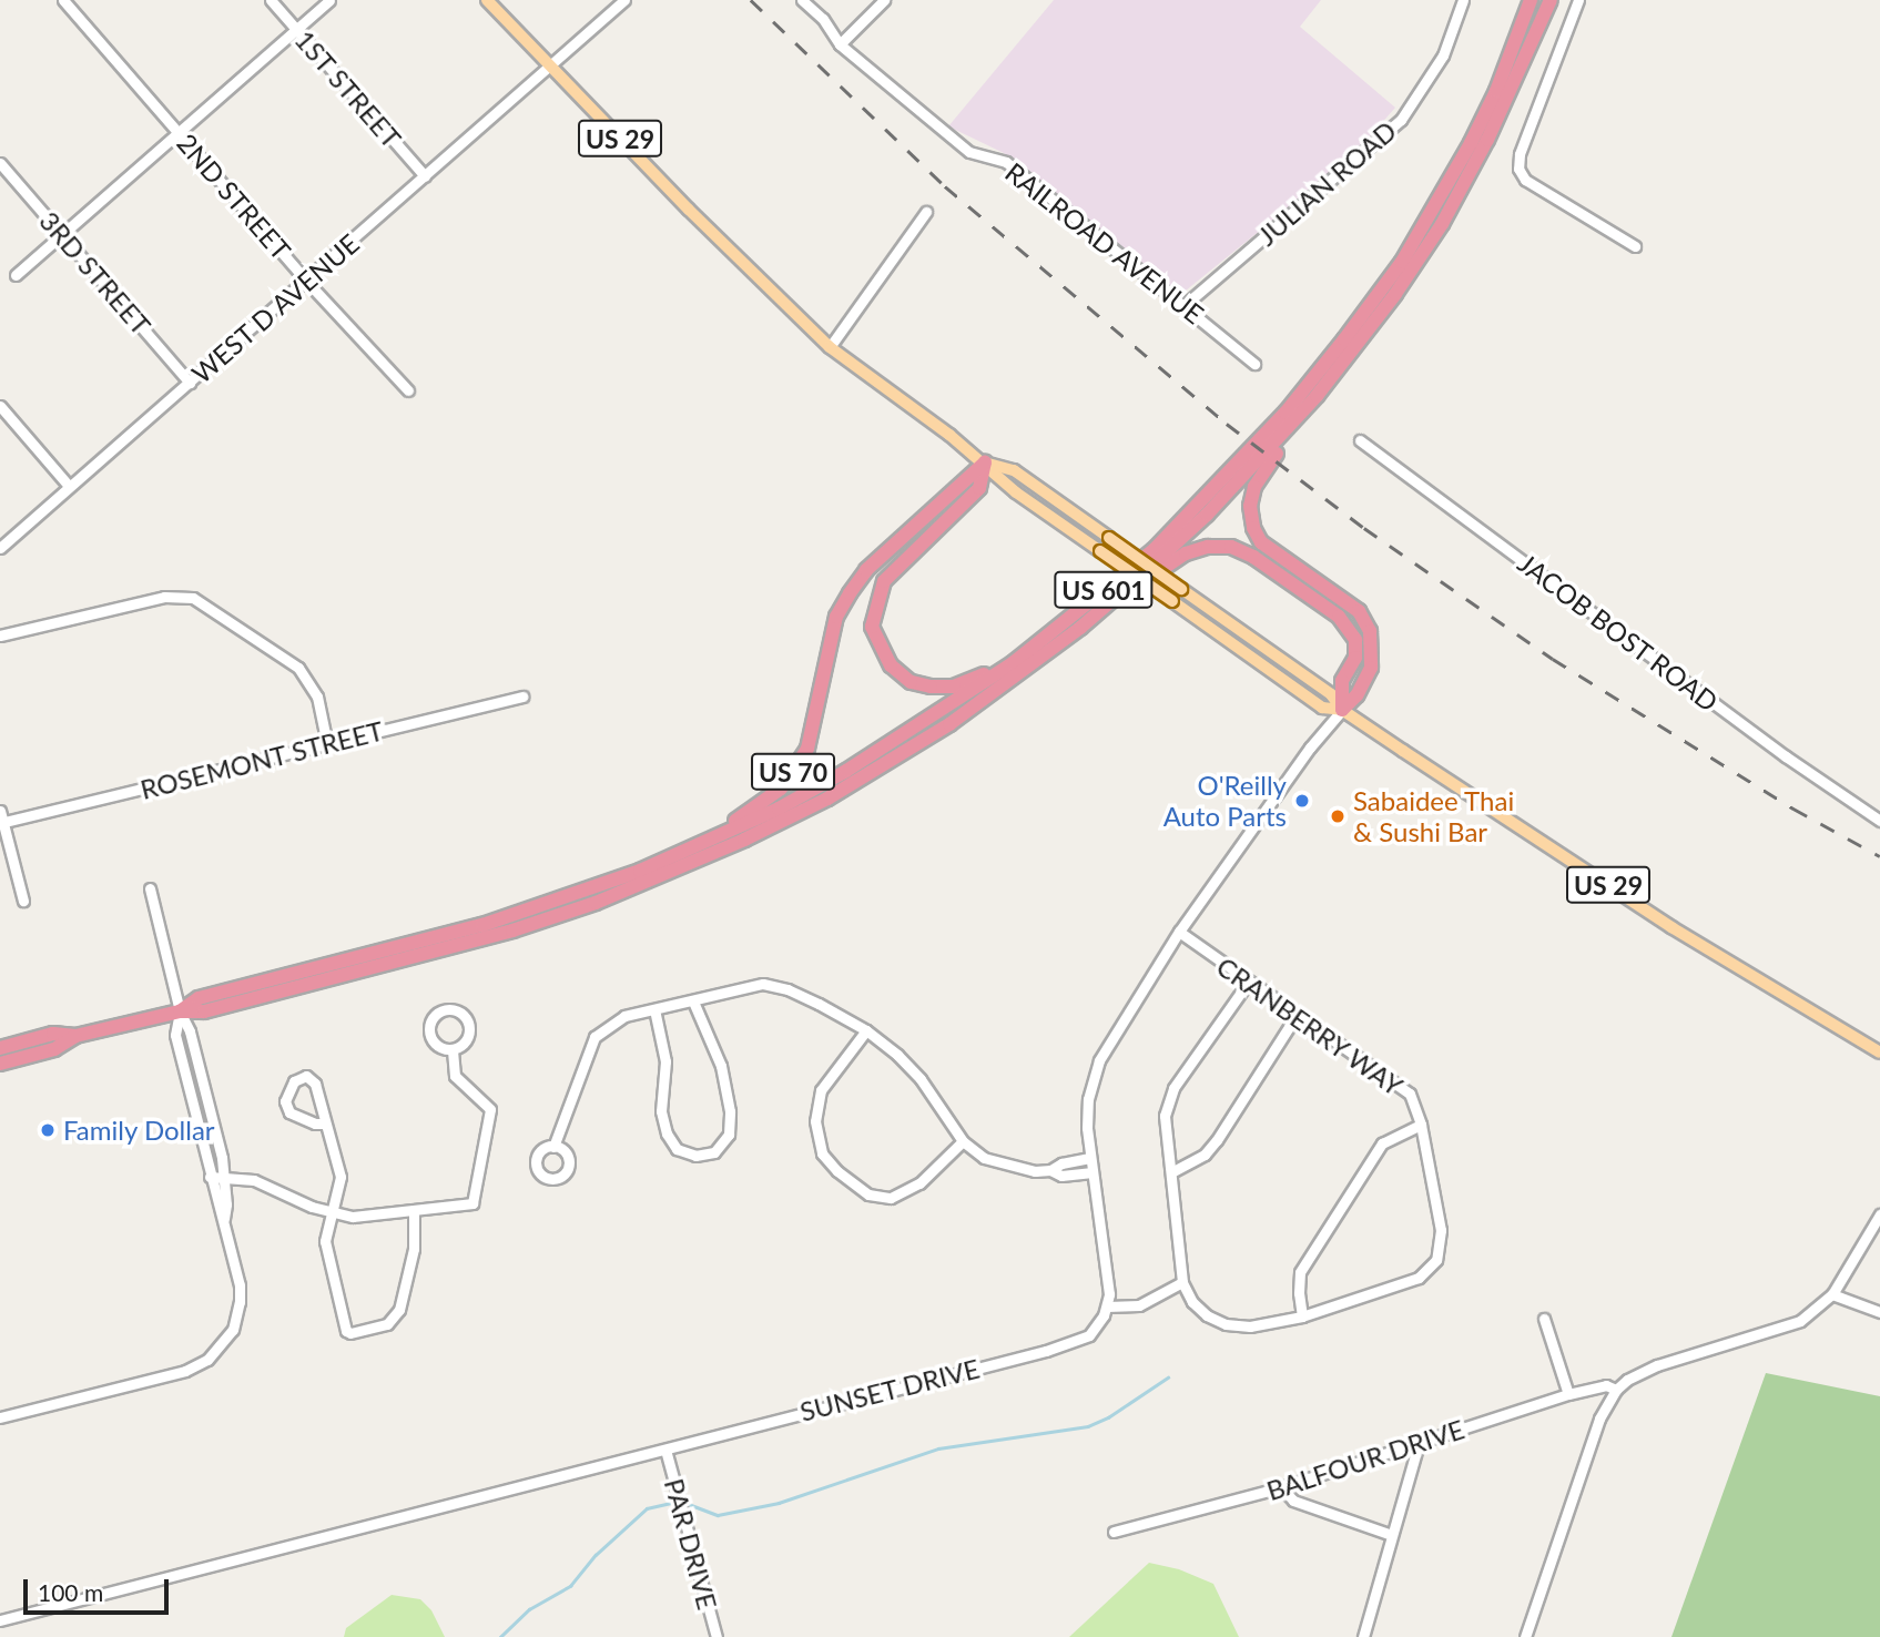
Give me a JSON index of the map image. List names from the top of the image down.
{
  "streets": {
    "highway": ["US 601", "US 70"],
    "main road": ["US 29"],
    "street": [
      "1ST STREET",
      "JULIAN ROAD",
      "2ND STREET",
      "RAILROAD AVENUE",
      "3RD STREET",
      "WEST D AVENUE",
      "JACOB BOST ROAD",
      "ROSEMONT STREET",
      "CRANBERRY WAY",
      "SUNSET DRIVE",
      "BALFOUR DRIVE",
      "PAR DRIVE"
    ]
  },
  "crossings": [
    ["1ST STREET", "WEST D AVENUE"],
    ["US 29", "WEST D AVENUE"],
    ["US 29", "US 70"],
    ["JULIAN ROAD", "RAILROAD AVENUE"],
    ["2ND STREET", "WEST D AVENUE"],
    ["3RD STREET", "WEST D AVENUE"],
    ["US 601", "US 70"],
    ["SUNSET DRIVE", "PAR DRIVE"]
  ],
  "places": ["O'Reilly Auto Parts", "Sabaidee Thai & Sushi Bar", "Family Dollar"],
  "scale_bar": "100 m"
}
